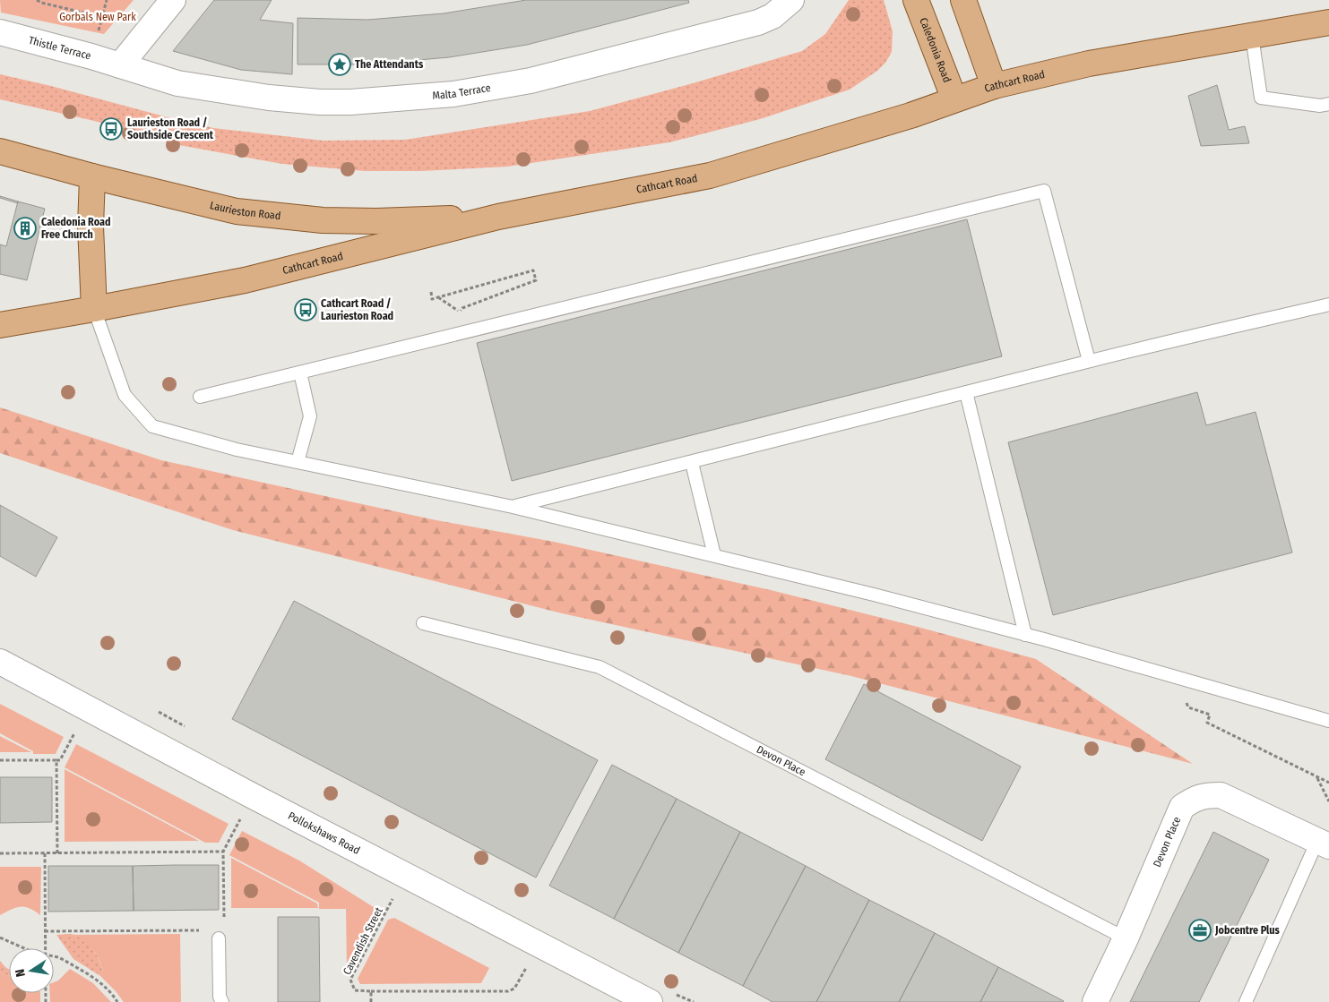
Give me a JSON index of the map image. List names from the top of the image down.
{
  "streets": {
    "main road": ["Caledonia Road", "Cathcart Road", "Laurieston Road"],
    "street": [
      "Thistle Terrace",
      "Malta Terrace",
      "Devon Place",
      "Pollokshaws Road"
    ],
    "path": ["Cavendish Street"]
  },
  "crossings": [
    ["Thistle Terrace", "Malta Terrace"],
    ["Caledonia Road", "Cathcart Road"],
    ["Cathcart Road", "Laurieston Road"],
    ["Pollokshaws Road", "Cavendish Street"]
  ],
  "parks": ["Gorbals New Park"],
  "places": {
    "place": ["The Attendants"],
    "bus stop": ["Laurieston Road / Southside Crescent", "Cathcart Road / Laurieston Road"],
    "building": ["Caledonia Road Free Church"],
    "office": ["Jobcentre Plus"]
  },
  "north": "left"
}
